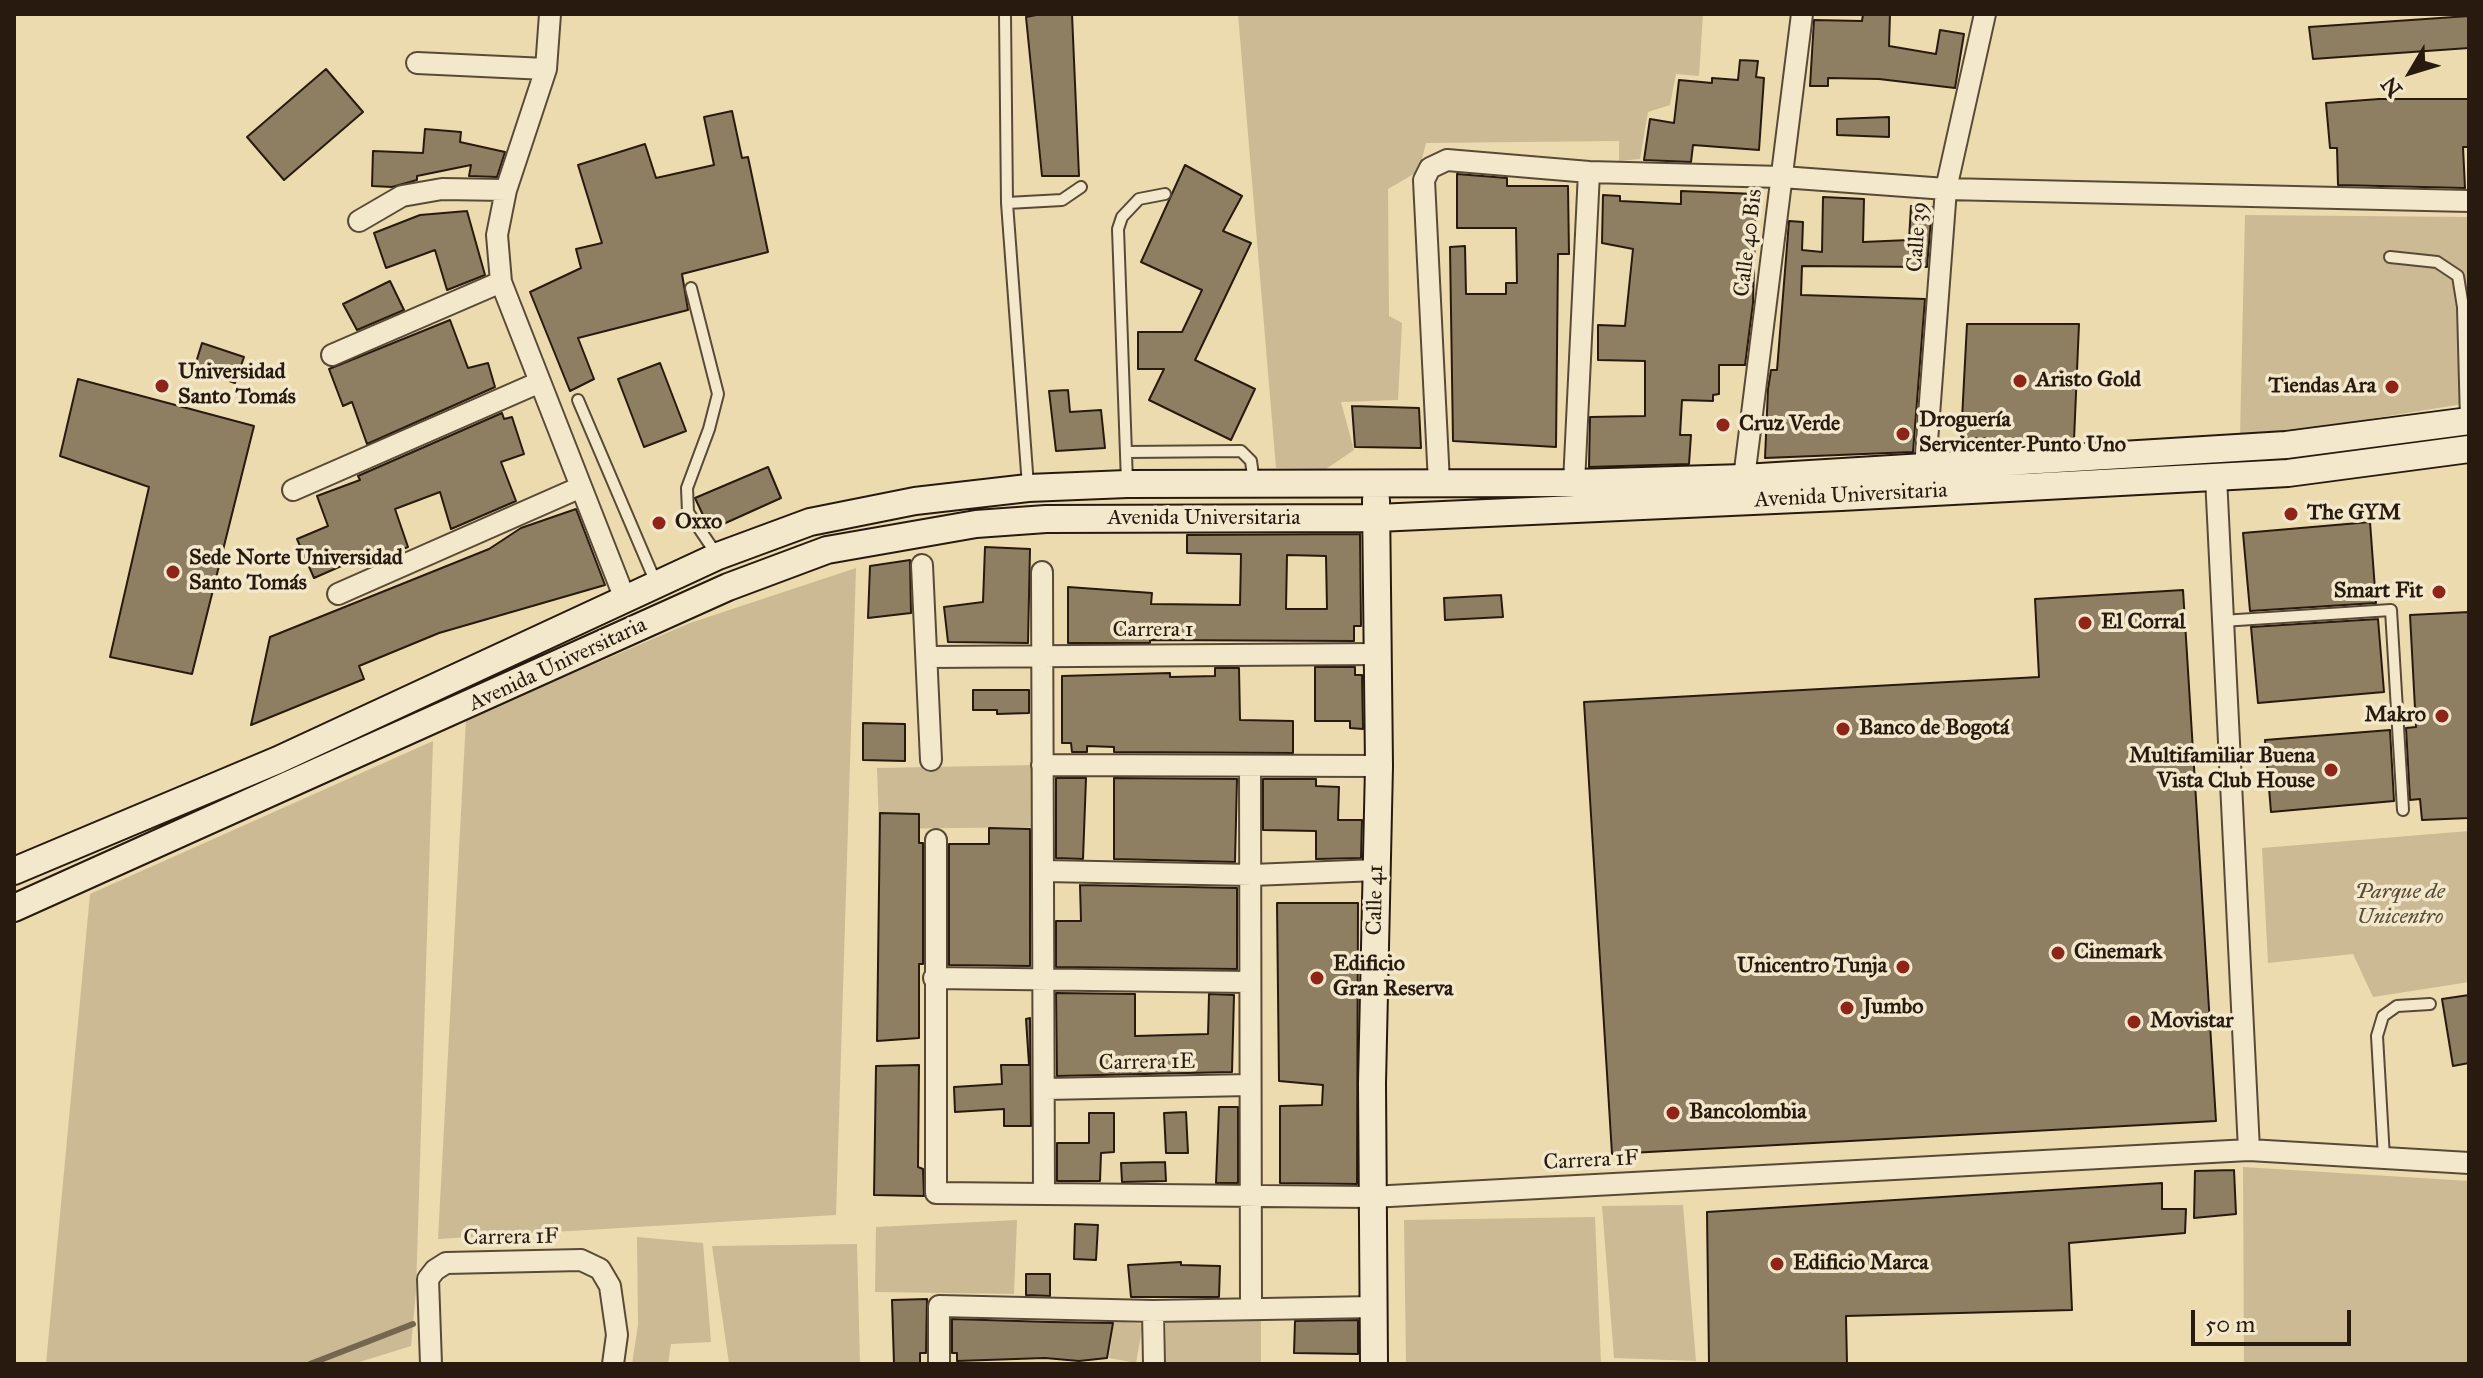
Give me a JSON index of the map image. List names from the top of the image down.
{
  "streets": {
    "main road": ["Avenida Universitaria", "Calle 41"],
    "street": [
      "Calle 39",
      "Calle 40 Bis",
      "Carrera 1",
      "Carrera 1E",
      "Carrera 1F"
    ]
  },
  "crossings": [
    ["Calle 39", "Avenida Universitaria"],
    ["Calle 40 Bis", "Avenida Universitaria"],
    ["Avenida Universitaria", "Calle 41"],
    ["Carrera 1", "Calle 41"],
    ["Calle 41", "Carrera 1F"]
  ],
  "parks": ["Parque de Unicentro"],
  "places": [
    "Aristo Gold",
    "Universidad Santo Tomás",
    "Tiendas Ara",
    "Cruz Verde",
    "Droguería Servicenter Punto Uno",
    "The GYM",
    "Oxxo",
    "Sede Norte Universidad Santo Tomás",
    "Smart Fit",
    "El Corral",
    "Makro",
    "Banco de Bogotá",
    "Multifamiliar Buena Vista Club House",
    "Cinemark",
    "Unicentro Tunja",
    "Edificio Gran Reserva",
    "Jumbo",
    "Movistar",
    "Bancolombia",
    "Edificio Marca"
  ],
  "scale_bar": "50 m",
  "north": "bottom left"
}
